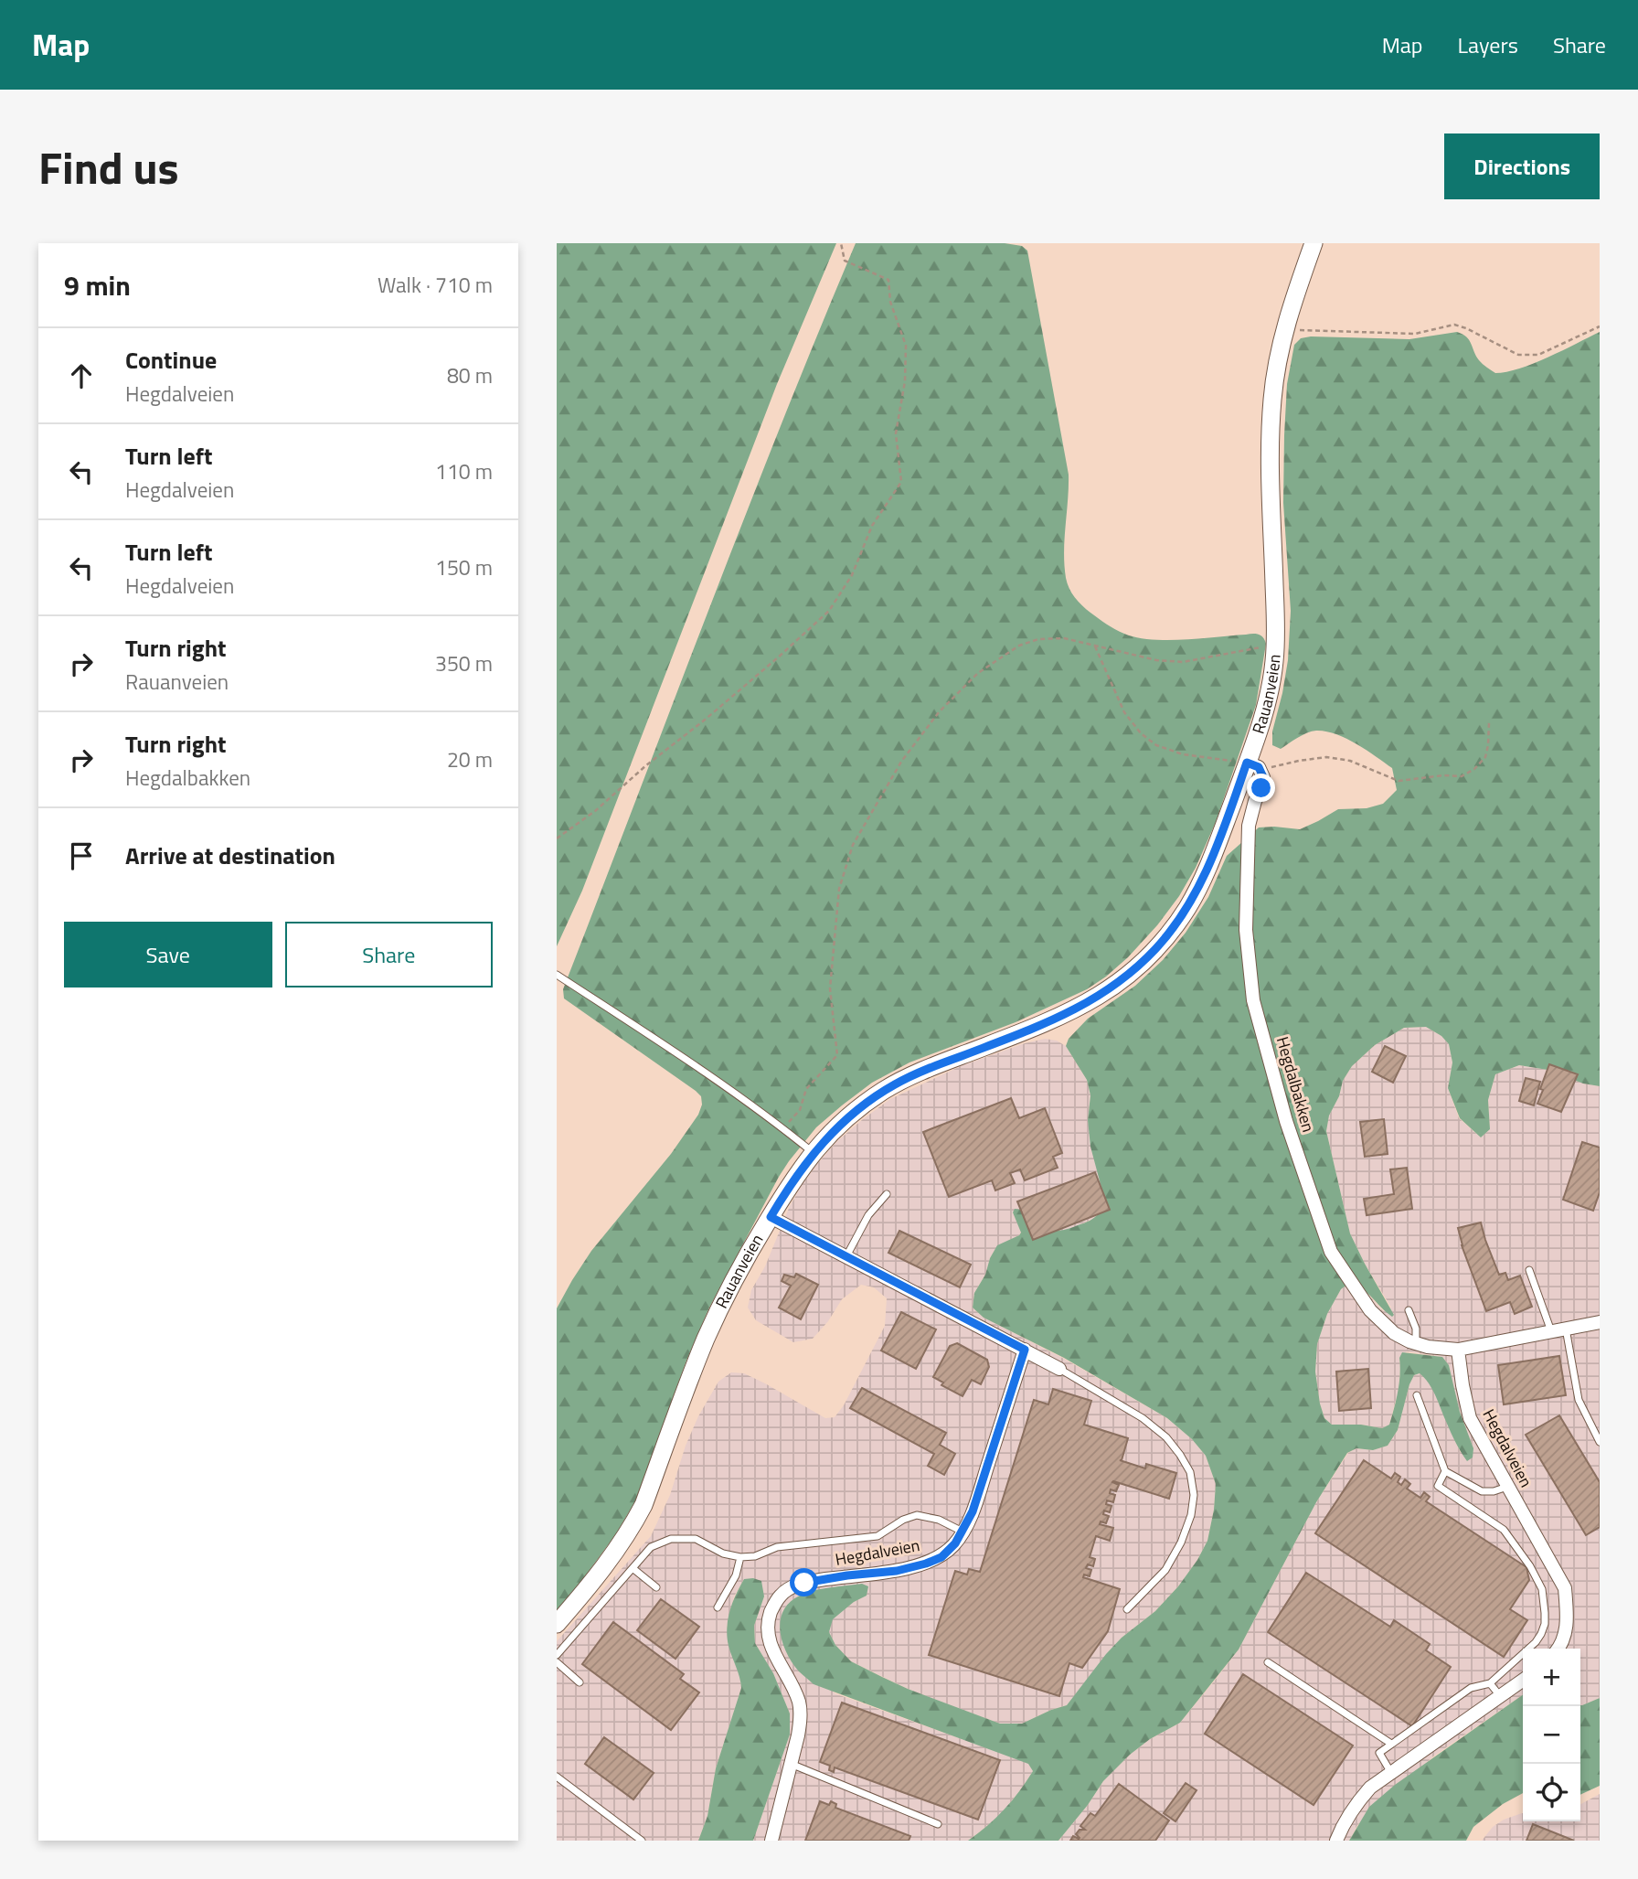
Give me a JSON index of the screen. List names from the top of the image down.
{
  "streets": {
    "main road": ["Rauanveien"],
    "street": ["Hegdalbakken", "Hegdalveien"]
  },
  "crossings": [
    ["Rauanveien", "Hegdalbakken"],
    ["Hegdalbakken", "Hegdalveien"]
  ],
  "page": {
    "header": "Map",
    "nav": ["Map", "Layers", "Share"],
    "title": "Find us",
    "buttons": [
      "Directions",
      ["Save", "Share"]
    ],
    "heading": ["9 min", "Walk · 710 m"],
    "list": [
      ["Continue", "Hegdalveien", "80 m"],
      ["Turn left", "Hegdalveien", "110 m"],
      ["Turn left", "Hegdalveien", "150 m"],
      ["Turn right", "Rauanveien", "350 m"],
      ["Turn right", "Hegdalbakken", "20 m"],
      "Arrive at destination"
    ],
    "map_buttons": ["+", "−"]
  }
}
